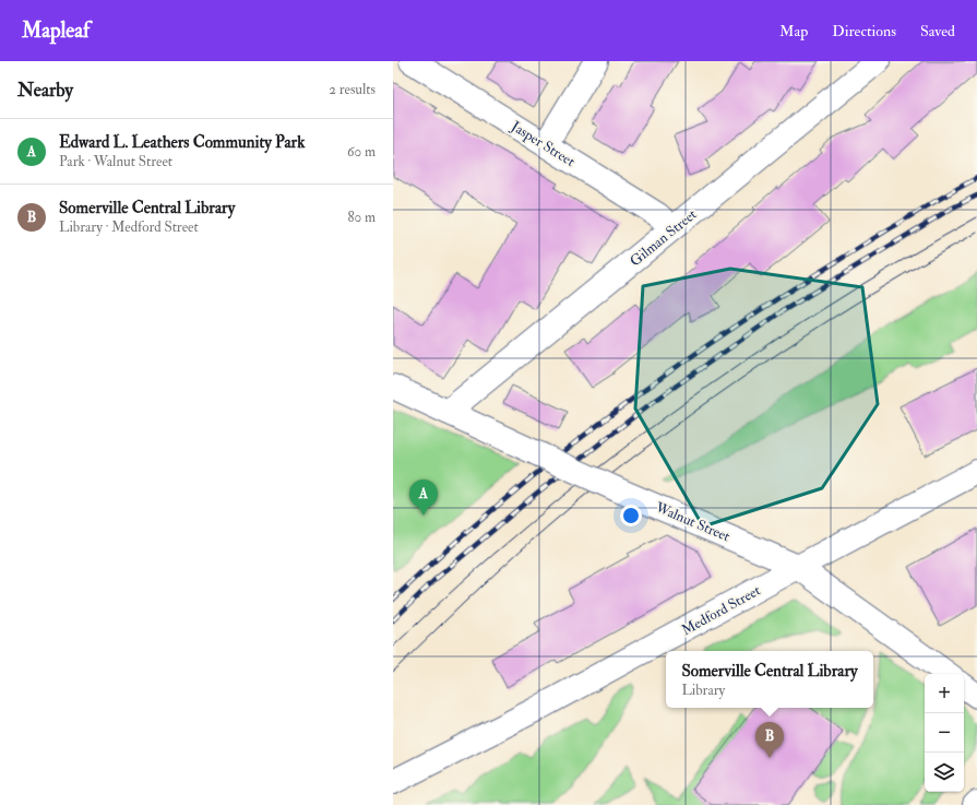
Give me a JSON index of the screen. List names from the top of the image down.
{
  "streets": {
    "street": [
      "Jasper Street",
      "Gilman Street",
      "Walnut Street",
      "Medford Street"
    ]
  },
  "crossings": [
    ["Jasper Street", "Gilman Street"],
    ["Gilman Street", "Walnut Street"],
    ["Walnut Street", "Medford Street"]
  ],
  "page": {
    "header": "Mapleaf",
    "nav": ["Map", "Directions", "Saved"],
    "heading": ["Nearby", "2 results"],
    "list": [
      {
        "mark": "A",
        "name": "Edward L. Leathers Community Park",
        "note": "Park · Walnut Street",
        "value": "60 m"
      },
      {
        "mark": "B",
        "name": "Somerville Central Library",
        "note": "Library · Medford Street",
        "value": "80 m"
      }
    ],
    "pins": ["A", "B"],
    "popup": ["Somerville Central Library", "Library"],
    "map_buttons": ["+", "−"]
  }
}
